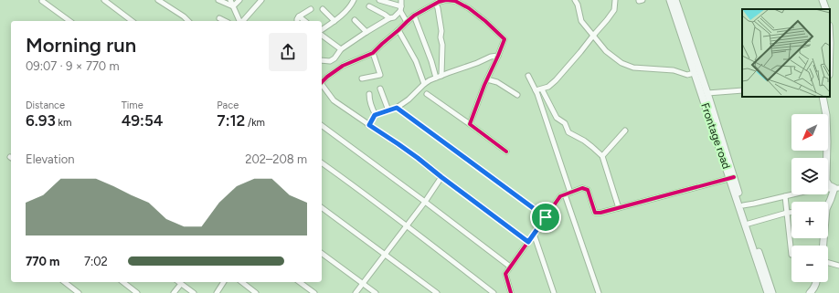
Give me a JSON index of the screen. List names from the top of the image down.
{
  "streets": {
    "main road": ["Frontage road"]
  },
  "north": "bottom left",
  "page": {
    "heading": ["Morning run", "09:07 · 9 × 770 m"],
    "stats": [
      ["Distance", "6.93 km"],
      ["Time", "49:54"],
      ["Pace", "7:12 /km"]
    ],
    "map_buttons": ["+", "−"],
    "chart": ["Elevation", "202–208 m"],
    "list": [
      {
        "name": "770 m",
        "note": "7:02"
      }
    ]
  }
}
